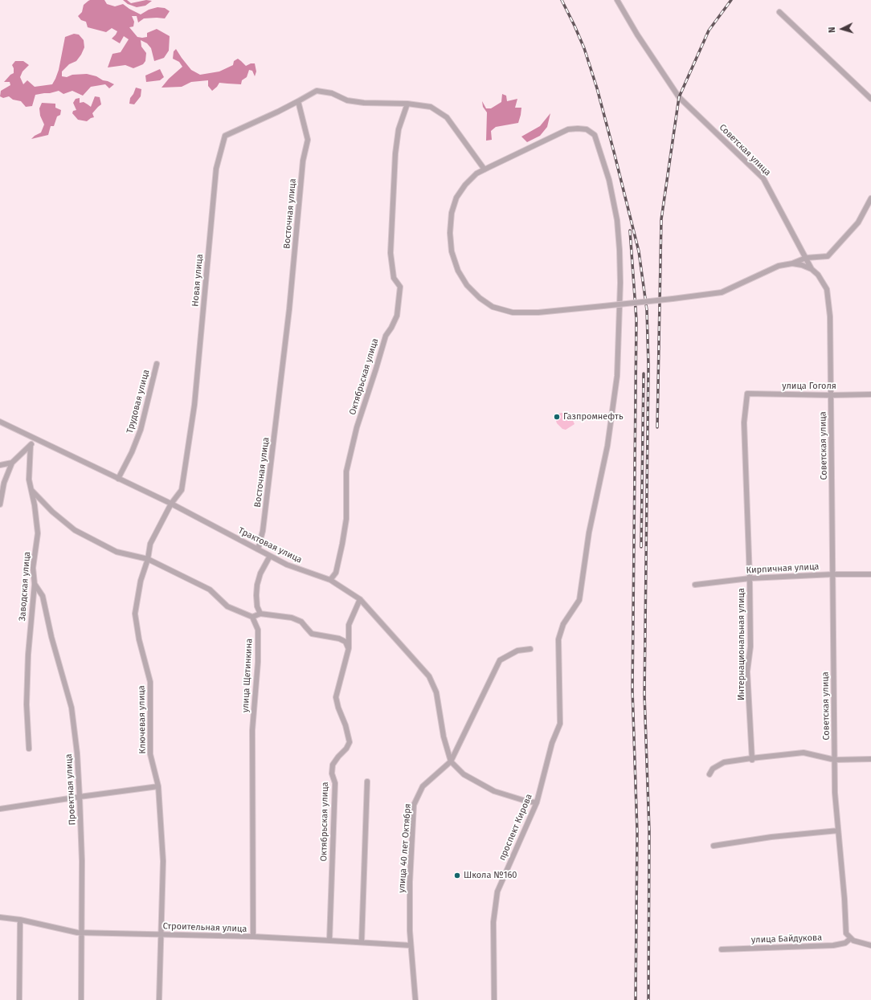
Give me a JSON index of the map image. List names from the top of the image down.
{
  "streets": {
    "street": [
      "Советская улица",
      "Восточная улица",
      "Новая улица",
      "Октябрьская улица",
      "улица Гоголя",
      "Трудовая улица",
      "Трактовая улица",
      "Кирпичная улица",
      "Заводская улица",
      "Интернациональная улица",
      "улица Щетинкина",
      "Ключевая улица",
      "Проектная улица",
      "проспект Кирова",
      "улица 40 лет Октября",
      "Строительная улица",
      "улица Байдукова"
    ]
  },
  "crossings": [
    ["Советская улица", "улица Гоголя"],
    ["Советская улица", "Кирпичная улица"],
    ["Советская улица", "проспект Кирова"],
    ["Советская улица", "улица Байдукова"],
    ["Восточная улица", "Новая улица"],
    ["Восточная улица", "Трактовая улица"],
    ["Новая улица", "Трактовая улица"],
    ["Новая улица", "Ключевая улица"],
    ["Октябрьская улица", "Трактовая улица"],
    ["Октябрьская улица", "Строительная улица"],
    ["улица Гоголя", "Интернациональная улица"],
    ["Трудовая улица", "Трактовая улица"],
    ["Трактовая улица", "Ключевая улица"],
    ["Трактовая улица", "улица 40 лет Октября"],
    ["Кирпичная улица", "Интернациональная улица"],
    ["Заводская улица", "Проектная улица"],
    ["улица Щетинкина", "Строительная улица"],
    ["Ключевая улица", "Строительная улица"],
    ["Проектная улица", "Строительная улица"],
    ["улица 40 лет Октября", "Строительная улица"]
  ],
  "places": ["Газпромнефть", "Школа №160"],
  "north": "left"
}
